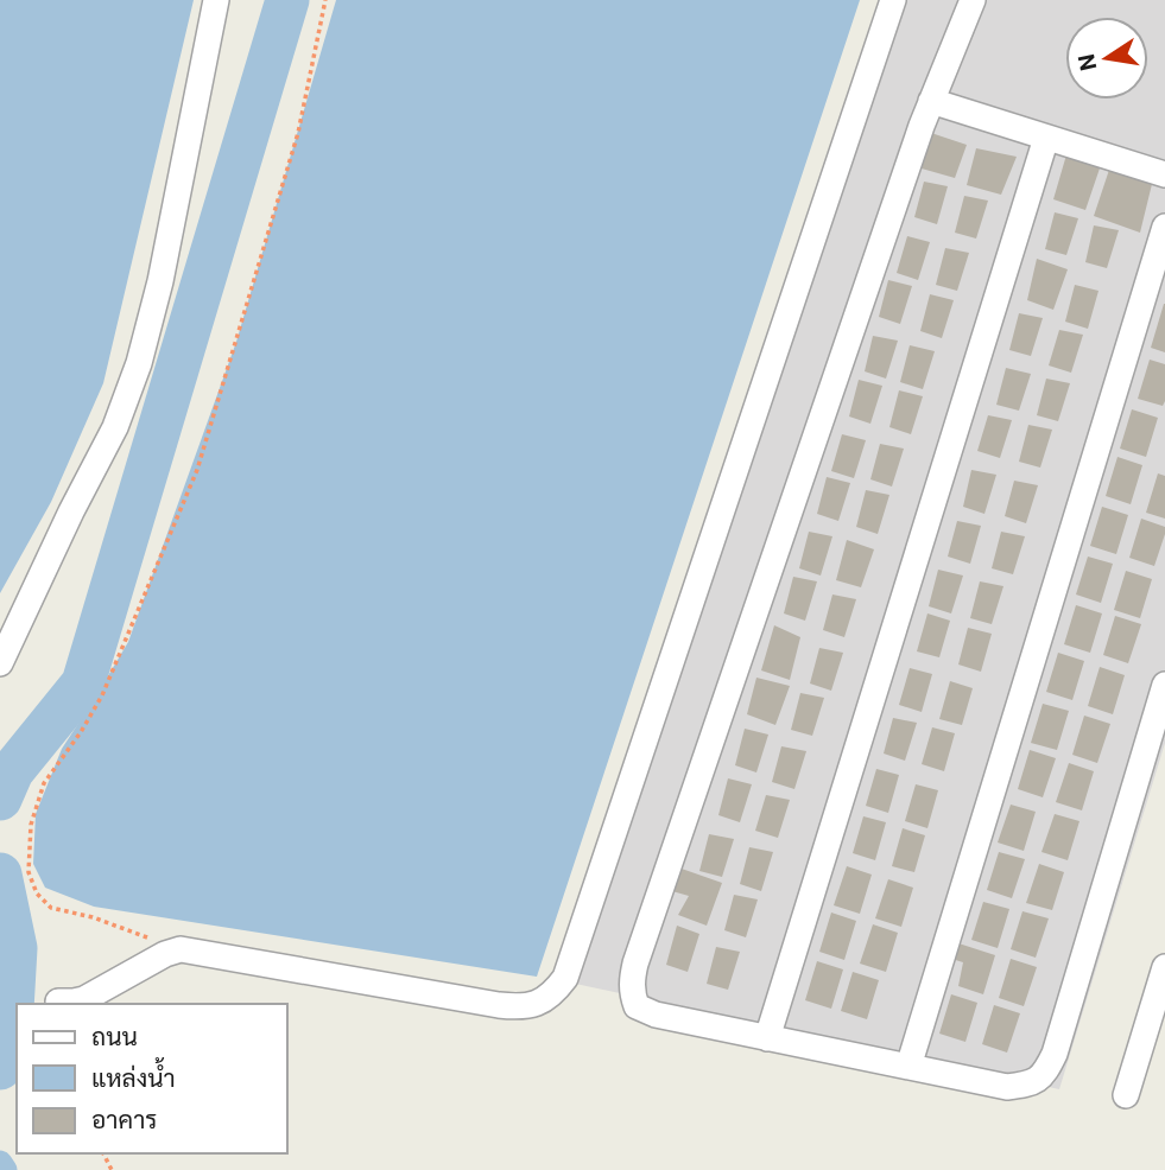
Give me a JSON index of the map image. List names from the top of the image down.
{
  "legend": ["ถนน", "แหล่งน้ำ", "อาคาร"],
  "north": "left"
}
